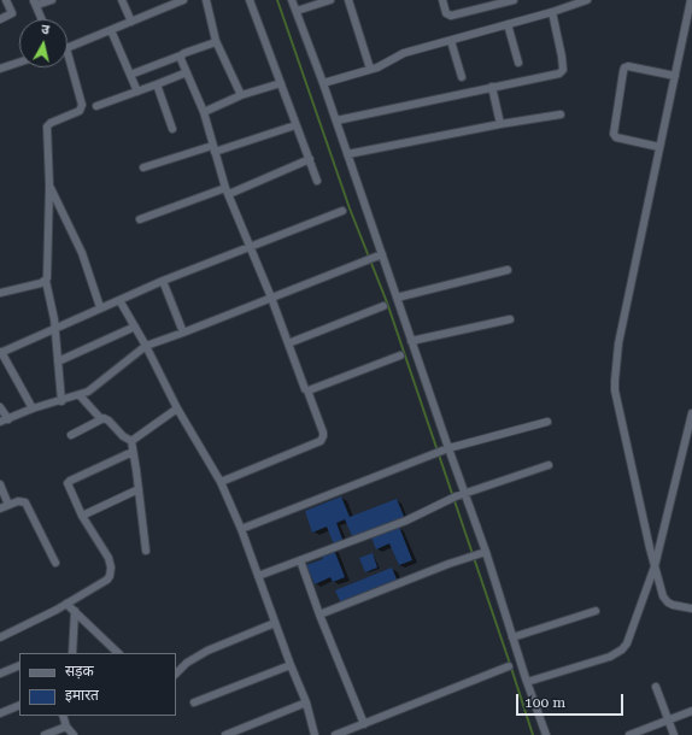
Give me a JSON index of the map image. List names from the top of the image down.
{
  "legend": ["सड़क", "इमारत"],
  "scale_bar": "100 m",
  "north": "top"
}
